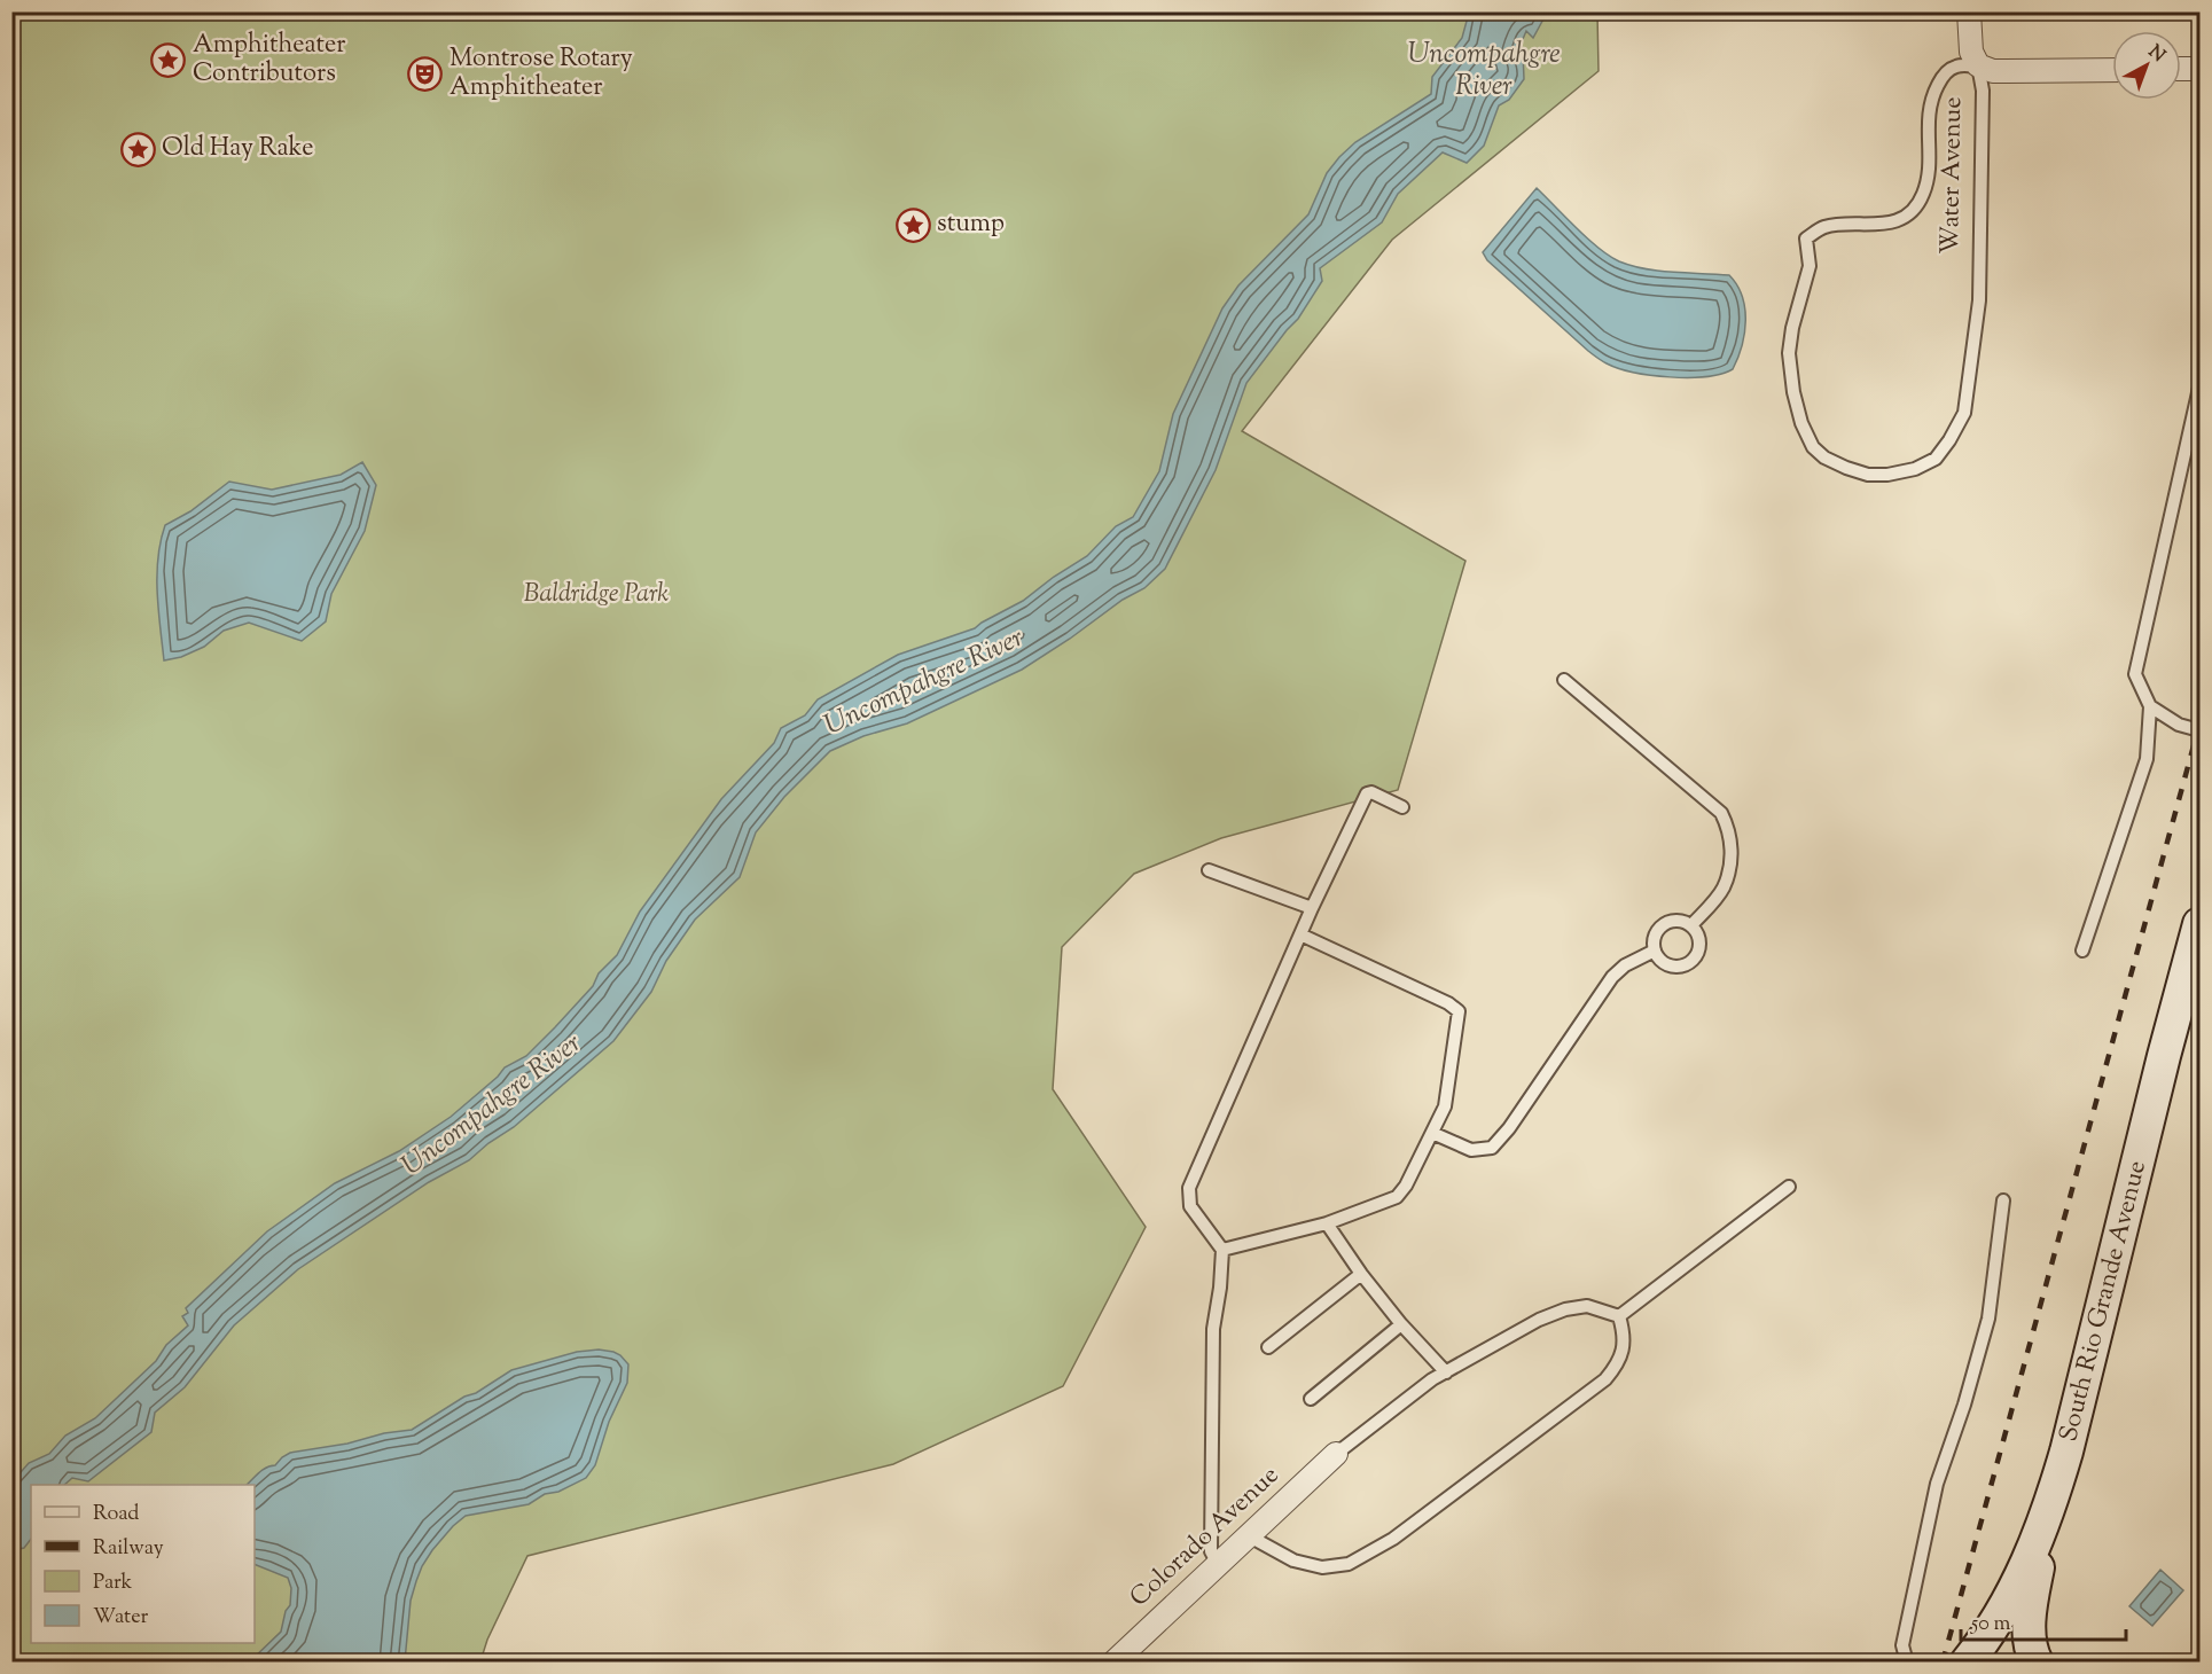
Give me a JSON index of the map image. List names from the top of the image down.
{
  "streets": {
    "street": ["Water Avenue", "South Rio Grande Avenue", "Colorado Avenue"]
  },
  "water": ["Uncompahgre River"],
  "parks": ["Baldridge Park"],
  "places": {
    "place": ["Amphitheater Contributors", "Old Hay Rake", "stump"],
    "theatre": ["Montrose Rotary Amphitheater"]
  },
  "legend": [
    "Road",
    "Railway",
    "Park",
    "Water"
  ],
  "scale_bar": "50 m",
  "north": "top right"
}
